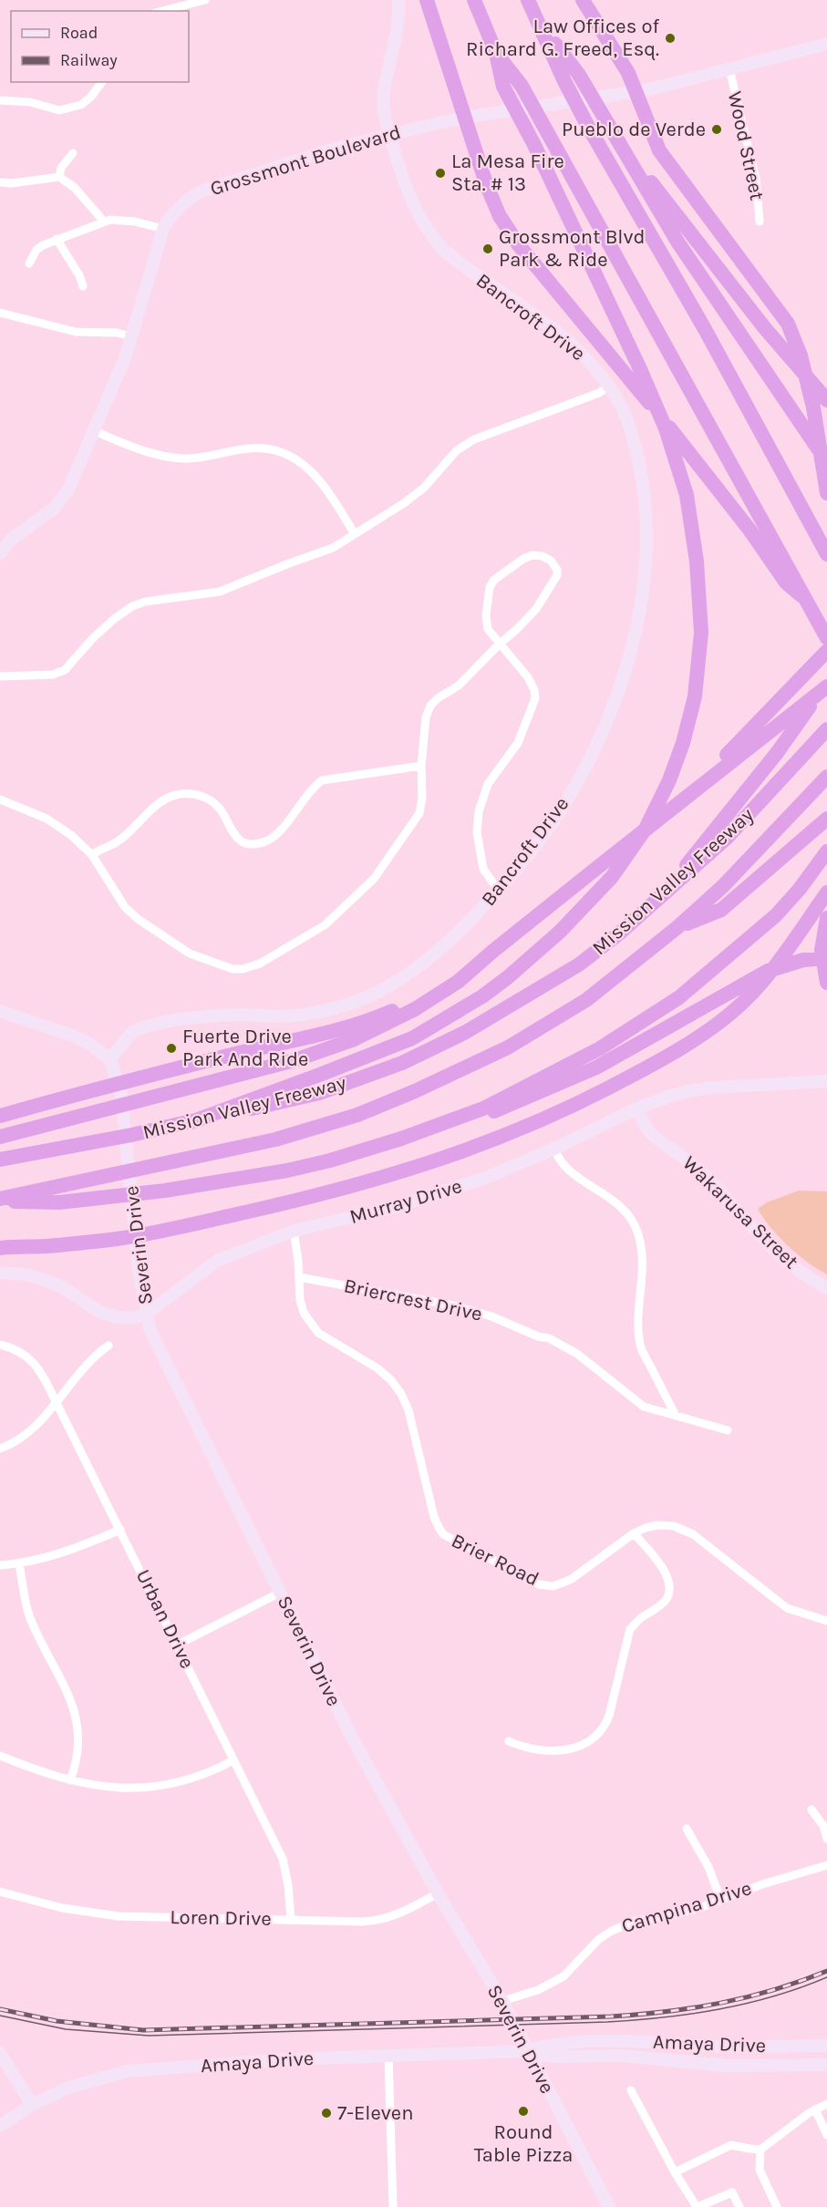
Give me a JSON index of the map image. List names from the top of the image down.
{
  "streets": {
    "highway": ["Mission Valley Freeway"],
    "main road": [
      "Grossmont Boulevard",
      "Bancroft Drive",
      "Murray Drive",
      "Wakarusa Street",
      "Severin Drive",
      "Amaya Drive"
    ],
    "street": [
      "Wood Street",
      "Briercrest Drive",
      "Brier Road",
      "Urban Drive",
      "Campina Drive",
      "Loren Drive"
    ]
  },
  "crossings": [
    ["Wood Street", "Grossmont Boulevard"],
    ["Grossmont Boulevard", "Bancroft Drive"],
    ["Bancroft Drive", "Severin Drive"],
    ["Murray Drive", "Wakarusa Street"],
    ["Murray Drive", "Severin Drive"],
    ["Murray Drive", "Brier Road"],
    ["Severin Drive", "Campina Drive"],
    ["Severin Drive", "Loren Drive"],
    ["Severin Drive", "Amaya Drive"],
    ["Briercrest Drive", "Brier Road"],
    ["Urban Drive", "Loren Drive"]
  ],
  "places": [
    "Law Offices of Richard G. Freed, Esq.",
    "Pueblo de Verde",
    "La Mesa Fire Sta. # 13",
    "Grossmont Blvd Park & Ride",
    "Fuerte Drive Park And Ride",
    "Round Table Pizza",
    "7-Eleven"
  ],
  "legend": ["Road", "Railway"]
}
